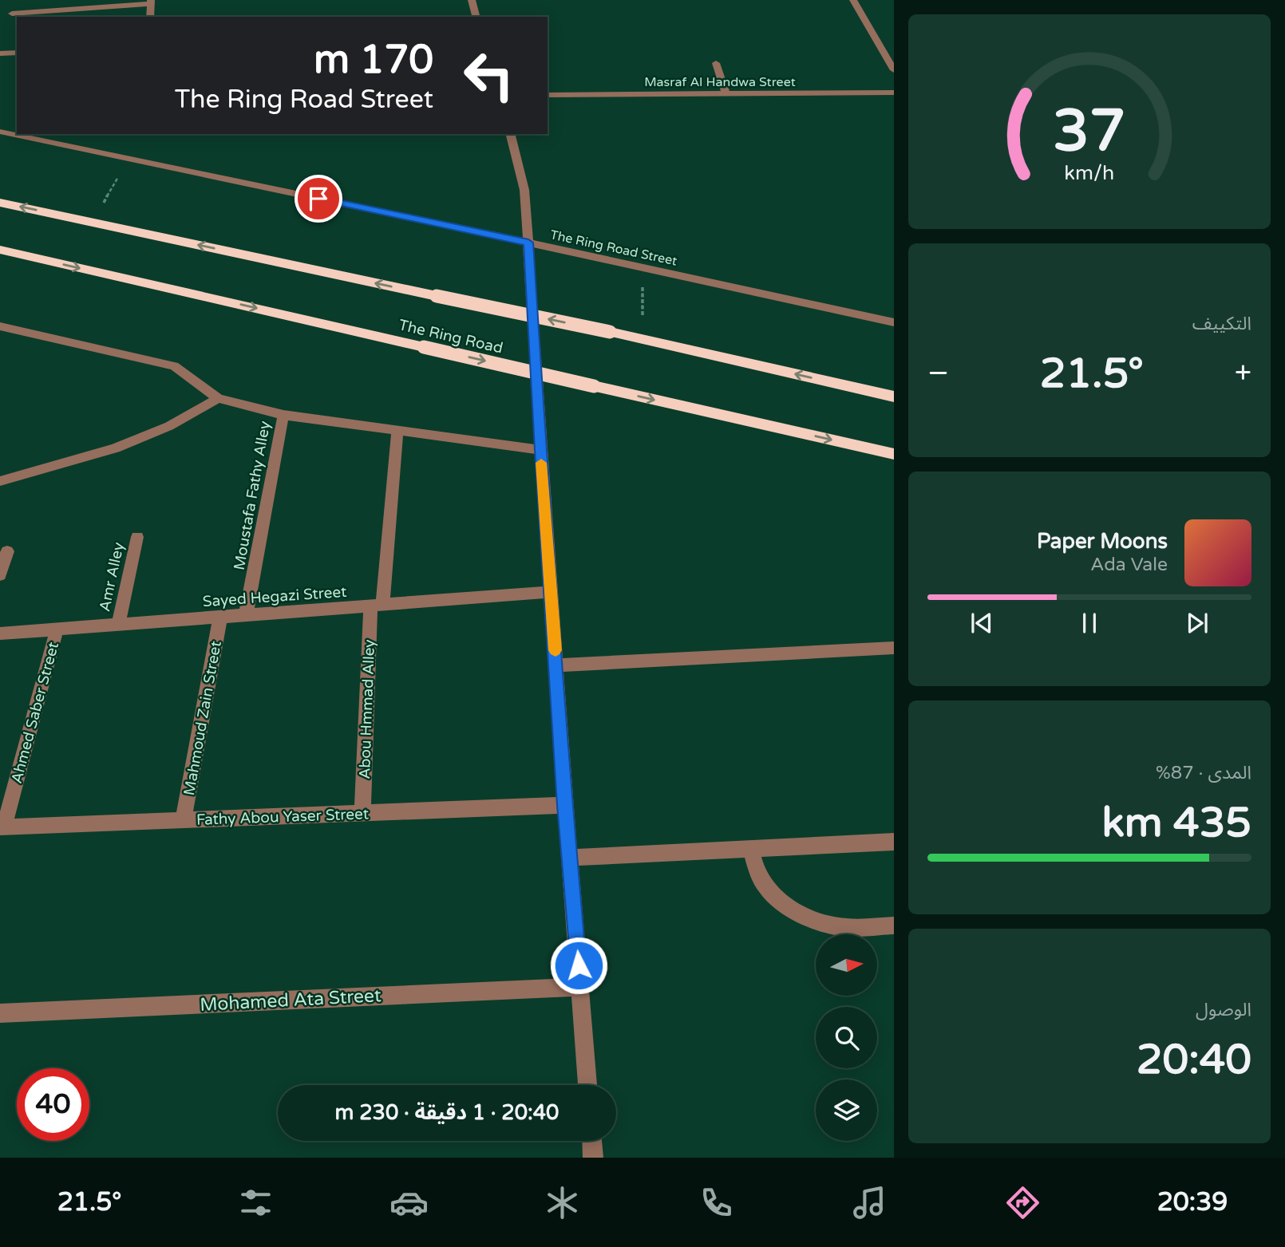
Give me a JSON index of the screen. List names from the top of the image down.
{
  "streets": {
    "highway": ["The Ring Road"],
    "street": [
      "Masraf Al Handwa Street",
      "The Ring Road Street",
      "Moustafa Fathy Alley",
      "Amr Alley",
      "Sayed Hegazi Street",
      "Abou Hmmad Alley",
      "Ahmed Saber Street",
      "Mahmoud Zain Street",
      "Fathy Abou Yaser Street",
      "Mohamed Ata Street"
    ]
  },
  "crossings": [
    ["Moustafa Fathy Alley", "Sayed Hegazi Street"],
    ["Amr Alley", "Sayed Hegazi Street"],
    ["Sayed Hegazi Street", "Abou Hmmad Alley"],
    ["Sayed Hegazi Street", "Ahmed Saber Street"],
    ["Sayed Hegazi Street", "Mahmoud Zain Street"],
    ["Abou Hmmad Alley", "Fathy Abou Yaser Street"],
    ["Ahmed Saber Street", "Fathy Abou Yaser Street"],
    ["Mahmoud Zain Street", "Fathy Abou Yaser Street"]
  ],
  "north": "right",
  "page": {
    "turn": ["170 m", "The Ring Road Street"],
    "tile": [
      "التكييف",
      ["المدى · 87%", "435 km"],
      ["الوصول", "20:40"]
    ],
    "heat": ["−", "21.5°", "+"],
    "song": ["Paper Moons", "Ada Vale"],
    "limit": "40",
    "trip": "20:40 · 1 دقيقة · 230 m",
    "tabs": ["20:39", "21.5°"],
    "gauge": ["37", "km/h"]
  }
}
